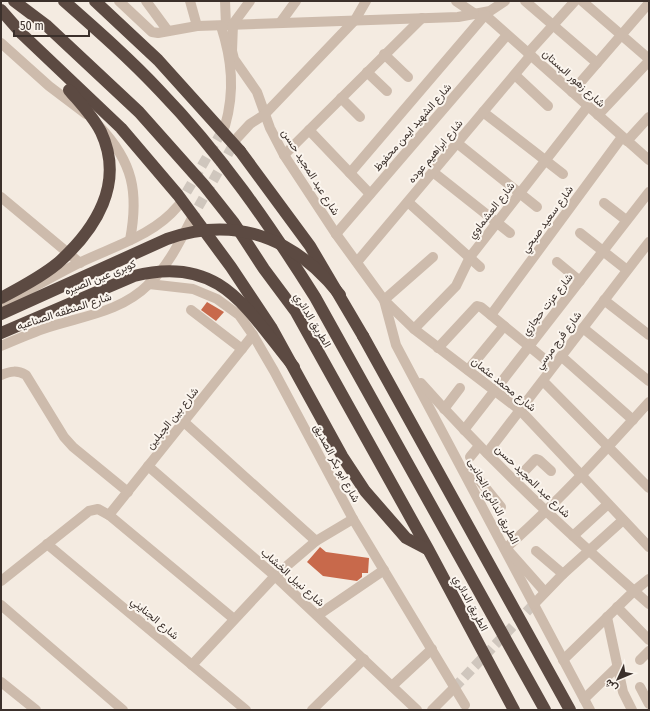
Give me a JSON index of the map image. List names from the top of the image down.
{
  "streets": {
    "highway": ["كوبرى عين الصيره", "الطريق الدائري"],
    "street": [
      "شارع زهور البستان",
      "شارع الشهيد ايمن محفوظ",
      "شارع ابراهيم عوده",
      "شارع عبد المجيد حسن",
      "شارع العشماوي",
      "شارع سعيد صبحي",
      "شارع عزت حجازي",
      "شارع المنطقه الصناعيه",
      "شارع فرج مرسي",
      "شارع محمد عثمان",
      "شارع بين الجبلين",
      "شارع ابو بكر الصديق",
      "الطريق الدائري الجانبى",
      "شارع نبيل الخشاب",
      "شارع الجنايني"
    ]
  },
  "crossings": [
    ["شارع زهور البستان", "شارع الشهيد ايمن محفوظ"],
    ["شارع زهور البستان", "شارع ابراهيم عوده"],
    ["شارع زهور البستان", "شارع العشماوي"],
    ["شارع زهور البستان", "شارع سعيد صبحي"],
    ["شارع الشهيد ايمن محفوظ", "شارع عبد المجيد حسن"],
    ["شارع ابراهيم عوده", "شارع عبد المجيد حسن"],
    ["شارع ابراهيم عوده", "شارع محمد عثمان"],
    ["شارع عبد المجيد حسن", "شارع عزت حجازي"],
    ["شارع عبد المجيد حسن", "شارع فرج مرسي"],
    ["شارع عبد المجيد حسن", "شارع محمد عثمان"],
    ["شارع عبد المجيد حسن", "الطريق الدائري الجانبى"],
    ["شارع العشماوي", "شارع محمد عثمان"],
    ["شارع عزت حجازي", "شارع محمد عثمان"],
    ["شارع المنطقه الصناعيه", "شارع ابو بكر الصديق"],
    ["شارع فرج مرسي", "شارع محمد عثمان"],
    ["شارع محمد عثمان", "الطريق الدائري الجانبى"],
    ["شارع بين الجبلين", "شارع ابو بكر الصديق"],
    ["شارع بين الجبلين", "شارع نبيل الخشاب"]
  ],
  "scale_bar": "50 m",
  "north": "bottom left"
}
